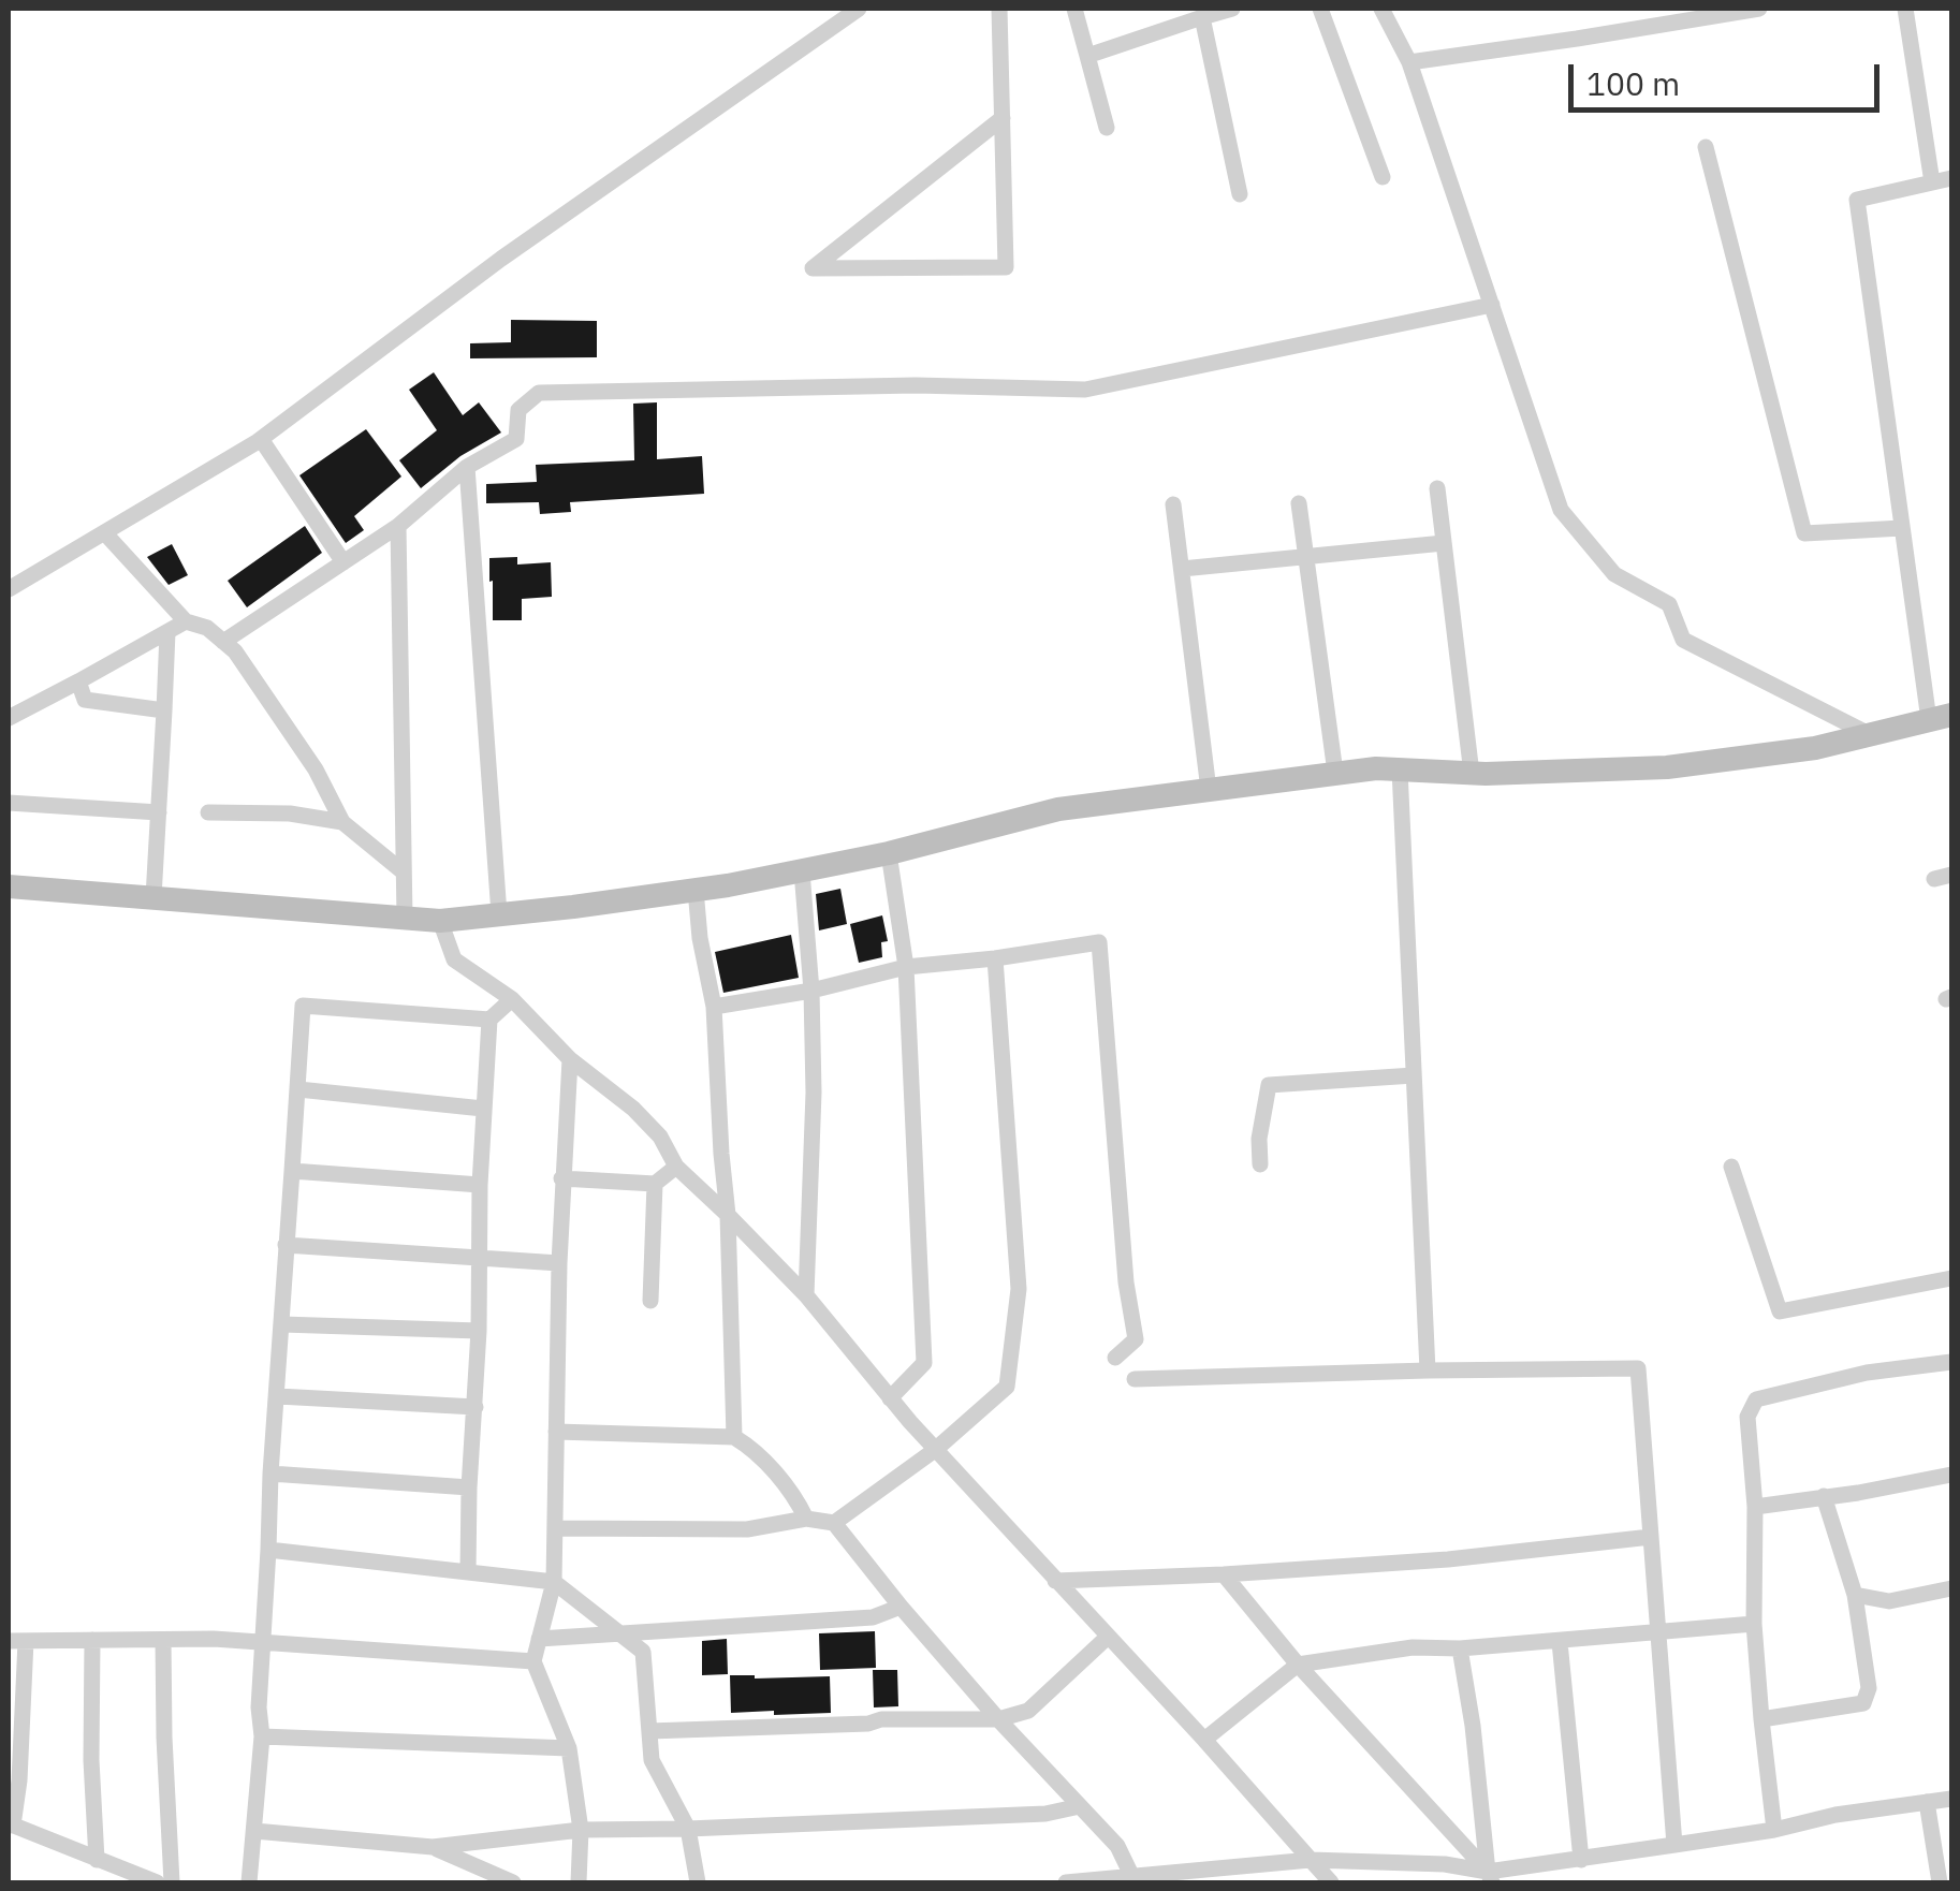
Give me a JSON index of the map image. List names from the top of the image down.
{
  "scale_bar": "100 m"
}
